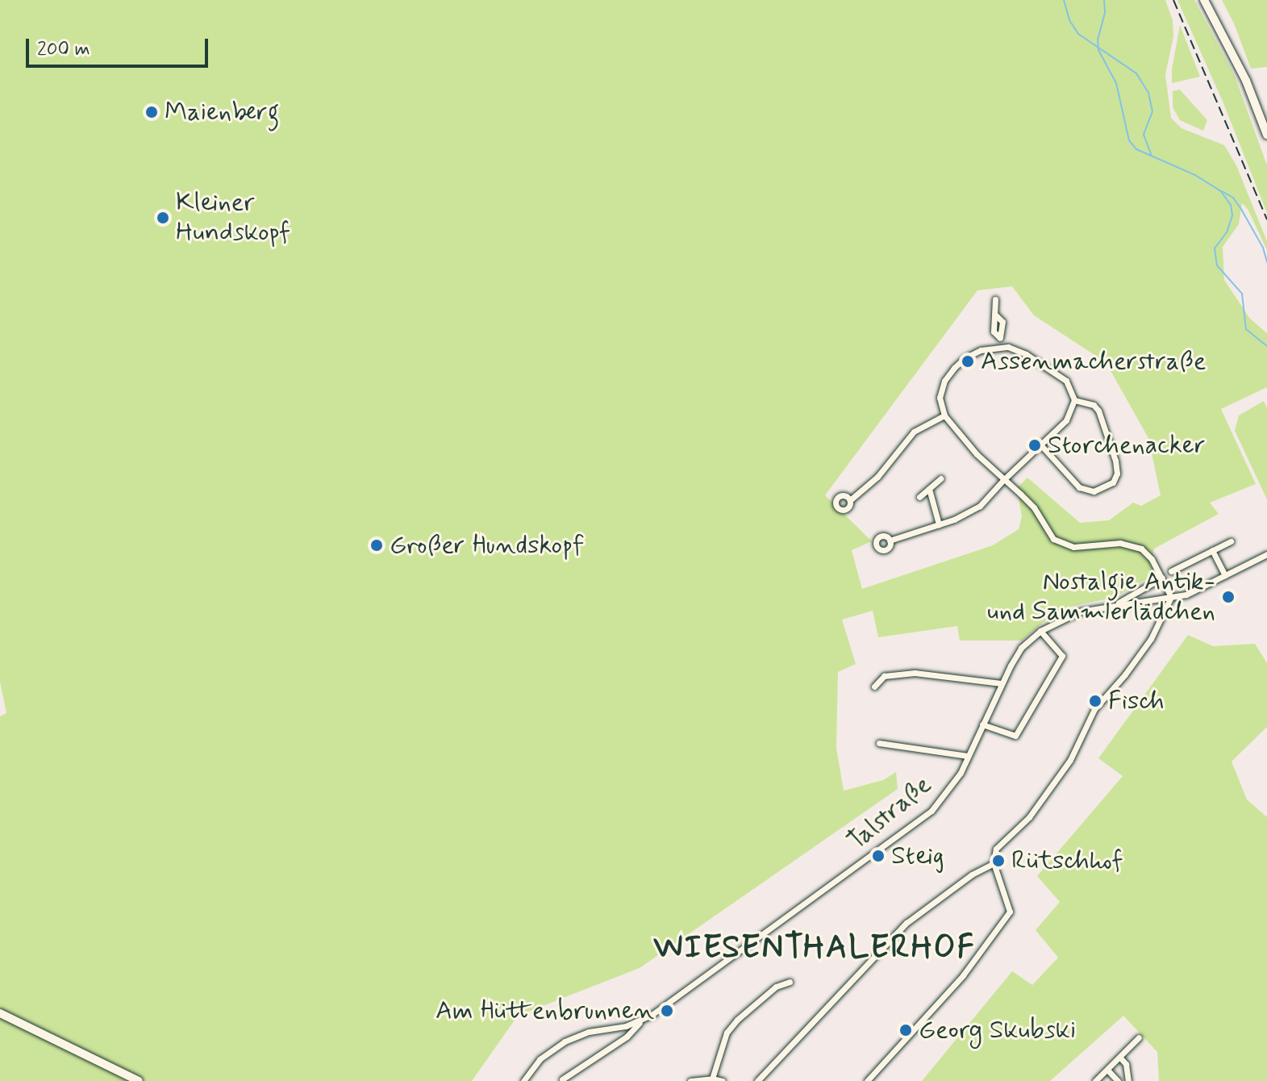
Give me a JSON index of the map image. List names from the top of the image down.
{
  "streets": {
    "street": ["Talstraße"]
  },
  "districts": ["WIESENTHALERHOF"],
  "places": [
    "Maienberg",
    "Kleiner Hundskopf",
    "Assenmacherstraße",
    "Storchenacker",
    "Großer Hundskopf",
    "Nostalgie Antik- und Sammlerlädchen",
    "Fisch",
    "Steig",
    "Rütschhof",
    "Am Hüttenbrunnen",
    "Georg Skubski"
  ],
  "scale_bar": "200 m"
}
